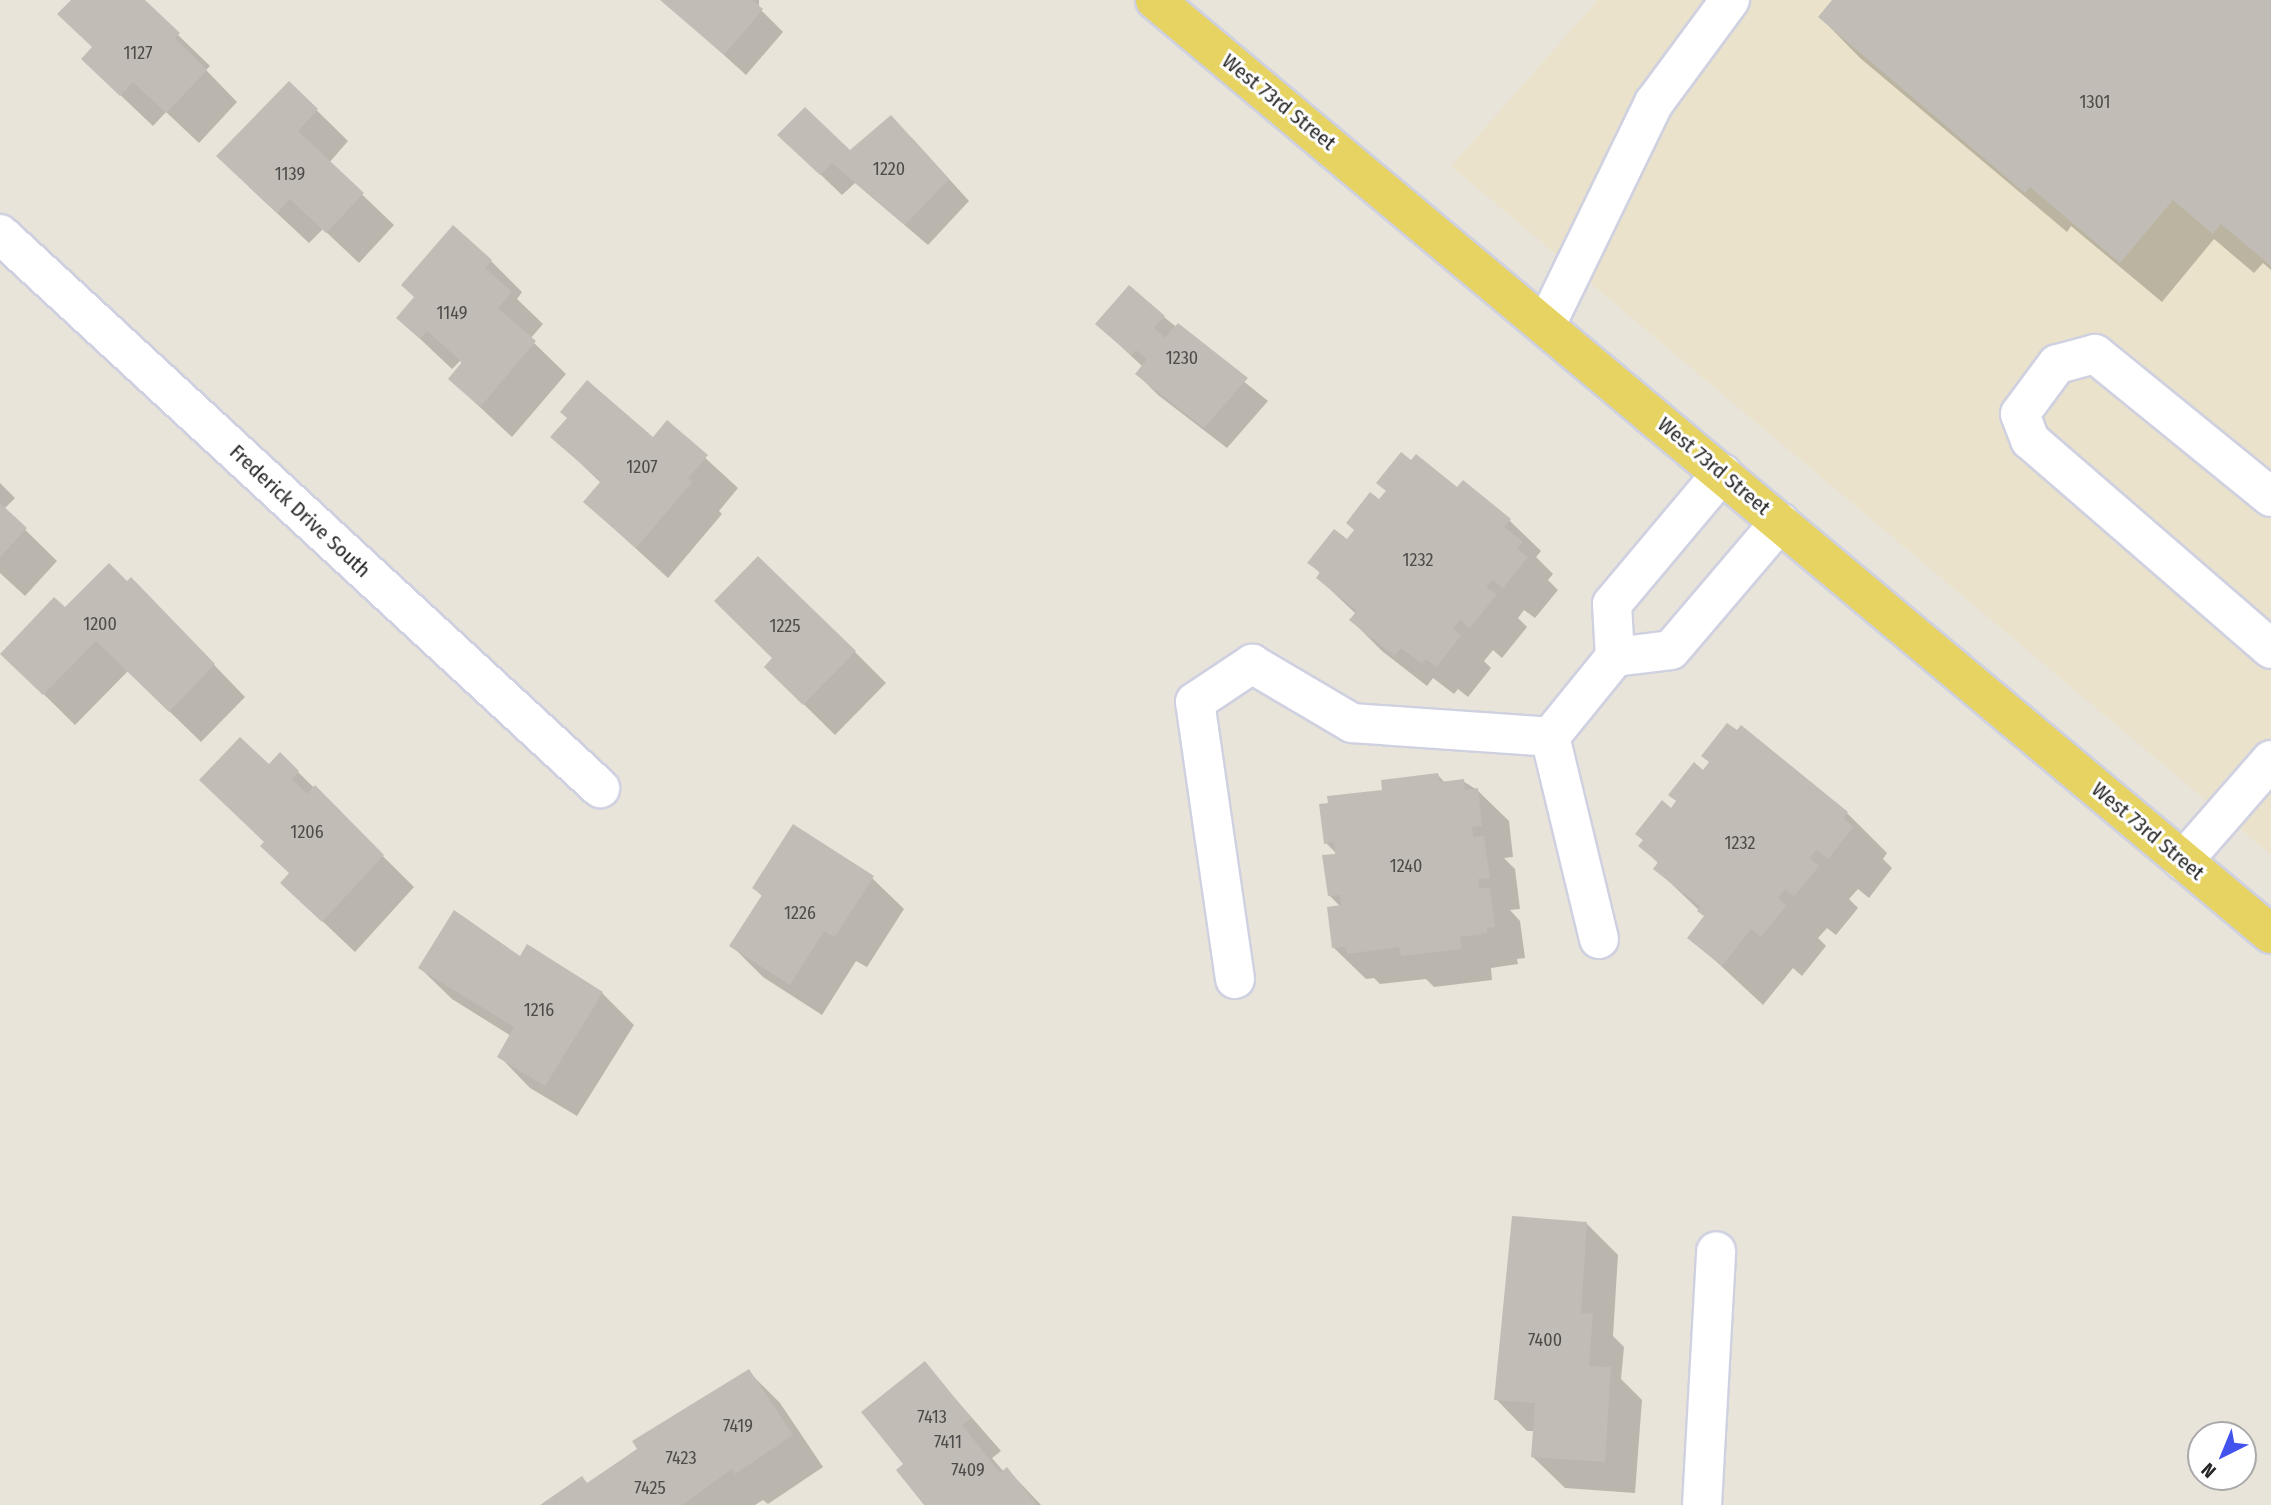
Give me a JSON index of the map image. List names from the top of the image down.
{
  "streets": {
    "main road": ["West 73rd Street"],
    "street": ["Frederick Drive South"]
  },
  "house_numbers": [
    "1127",
    "1301",
    "1220",
    "1139",
    "1149",
    "1230",
    "1207",
    "1232",
    "1200",
    "1225",
    "1206",
    "1232",
    "1240",
    "1226",
    "1216",
    "7400",
    "7413",
    "7419",
    "7411",
    "7423",
    "7409",
    "7425"
  ],
  "north": "bottom left"
}
